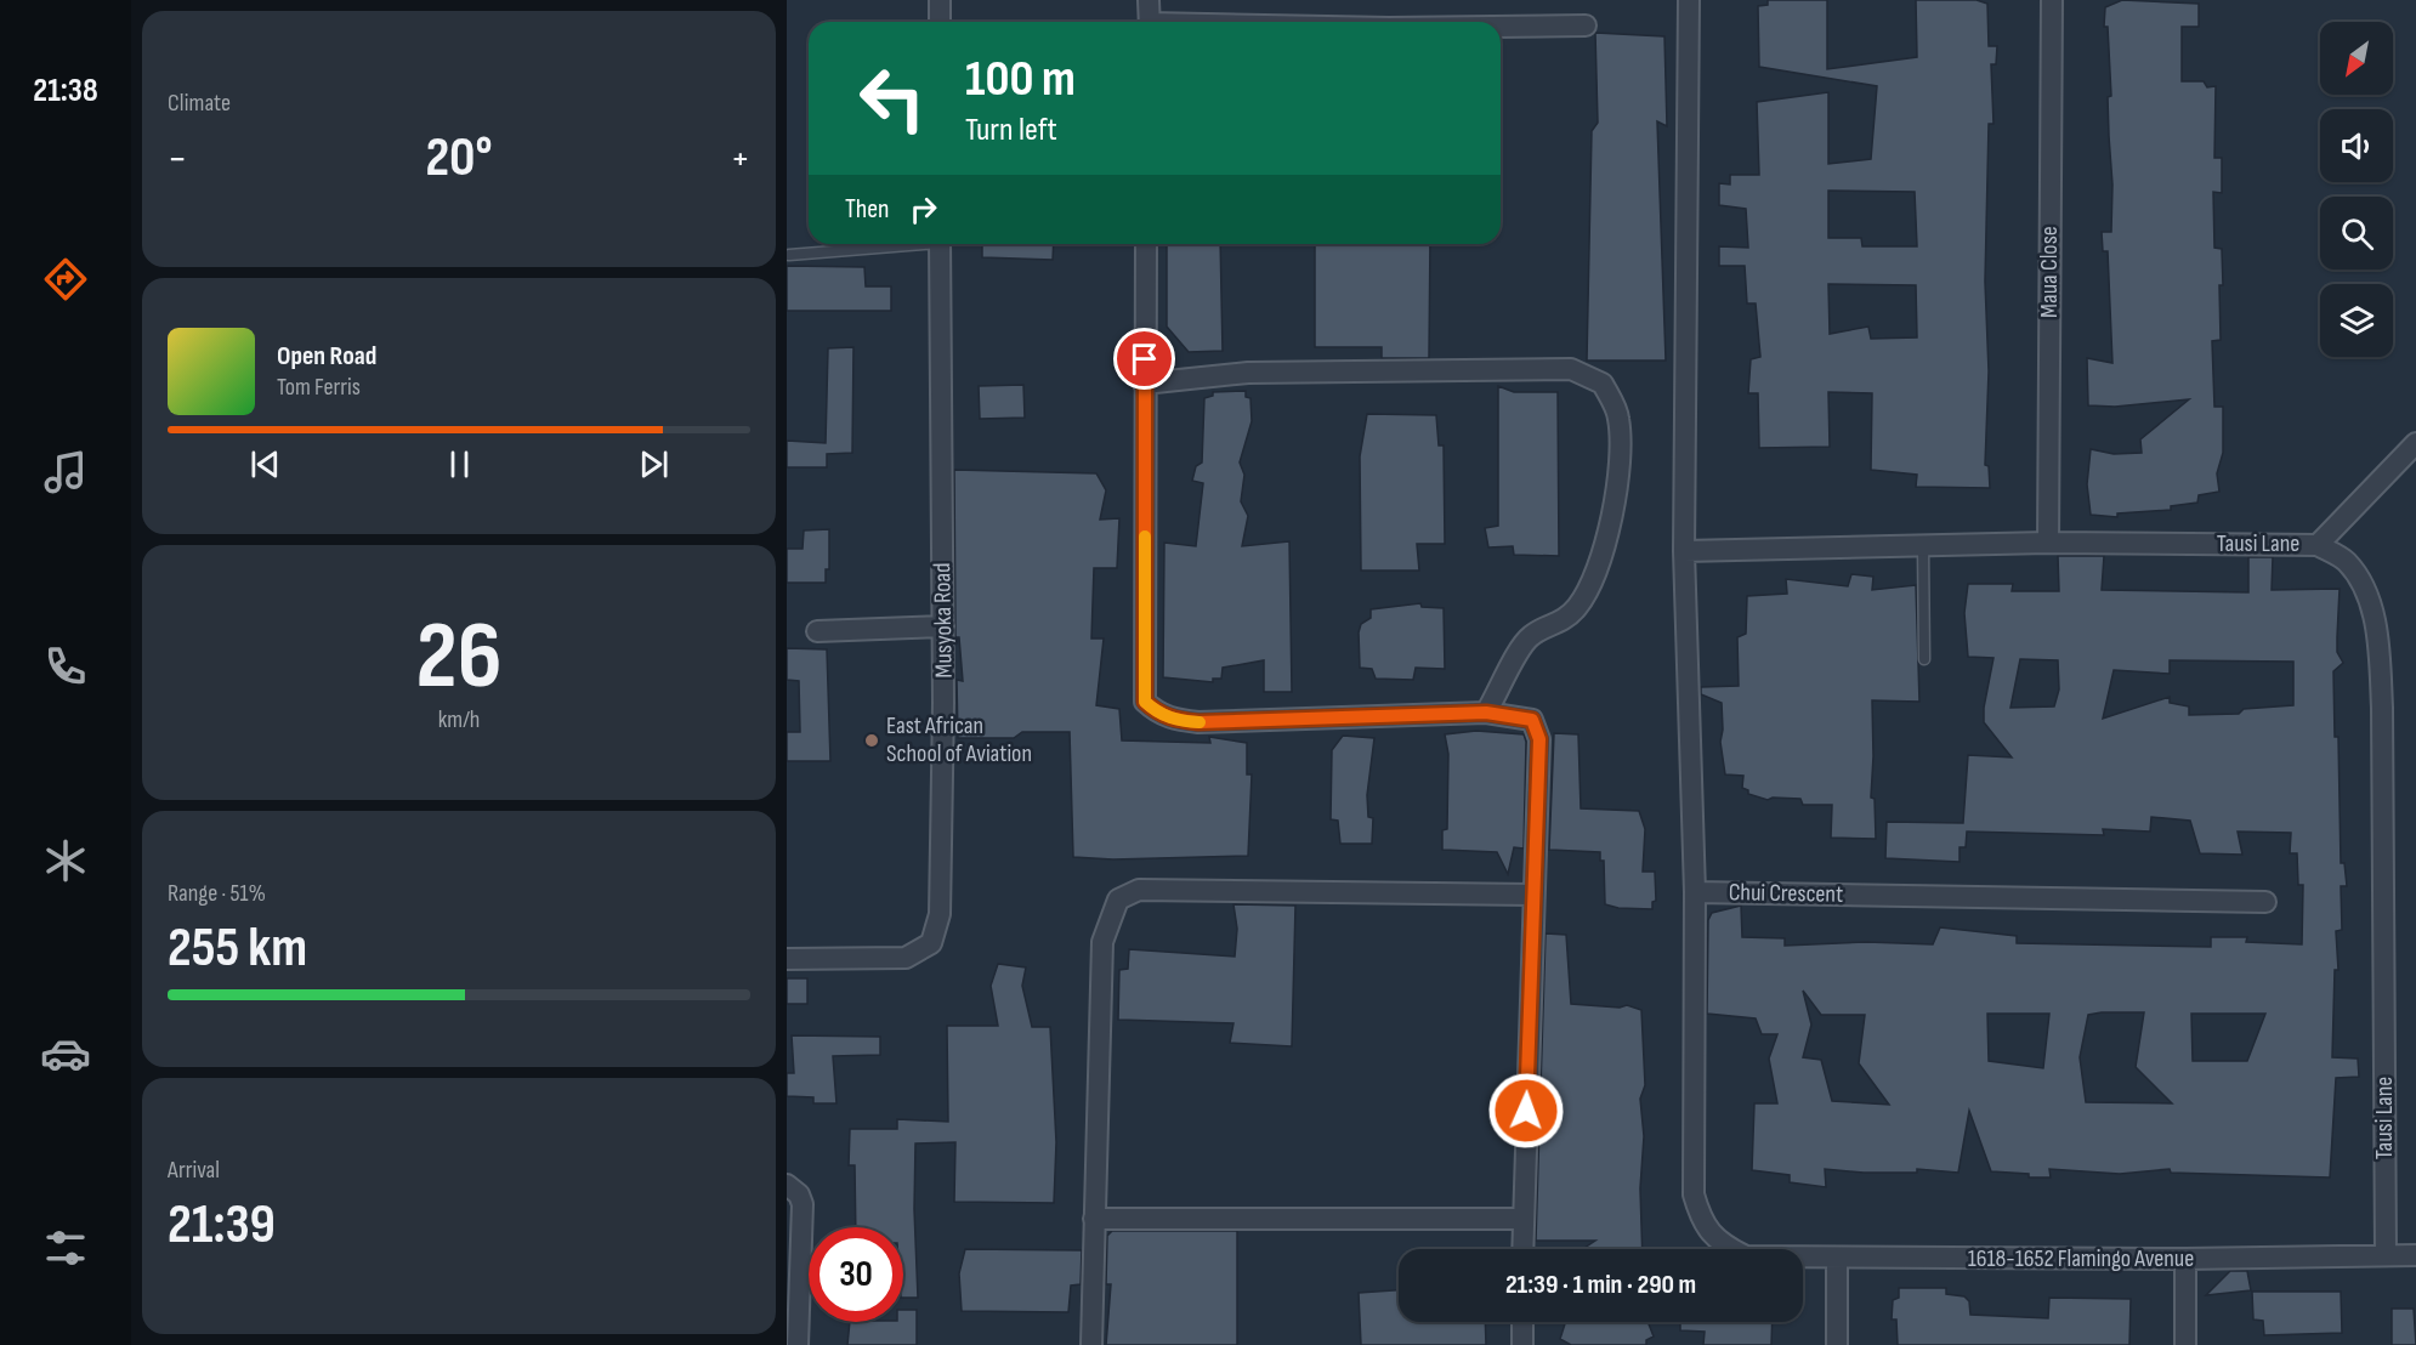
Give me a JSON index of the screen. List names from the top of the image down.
{
  "streets": {
    "street": [
      "Maua Close",
      "Tausi Lane",
      "Musyoka Road",
      "Chui Crescent",
      "1618-1652 Flamingo Avenue"
    ]
  },
  "crossings": [
    ["Maua Close", "Tausi Lane"],
    ["Tausi Lane", "1618-1652 Flamingo Avenue"]
  ],
  "places": ["East African School of Aviation"],
  "north": "bottom left",
  "page": {
    "tabs": "21:38",
    "tile": [
      "Climate",
      ["26", "km/h"],
      ["Range · 51%", "255 km"],
      ["Arrival", "21:39"]
    ],
    "turn": ["100 m", "Turn left"],
    "heat": ["−", "20°", "+"],
    "then": "Then",
    "song": ["Open Road", "Tom Ferris"],
    "limit": "30",
    "trip": "21:39 · 1 min · 290 m"
  }
}
